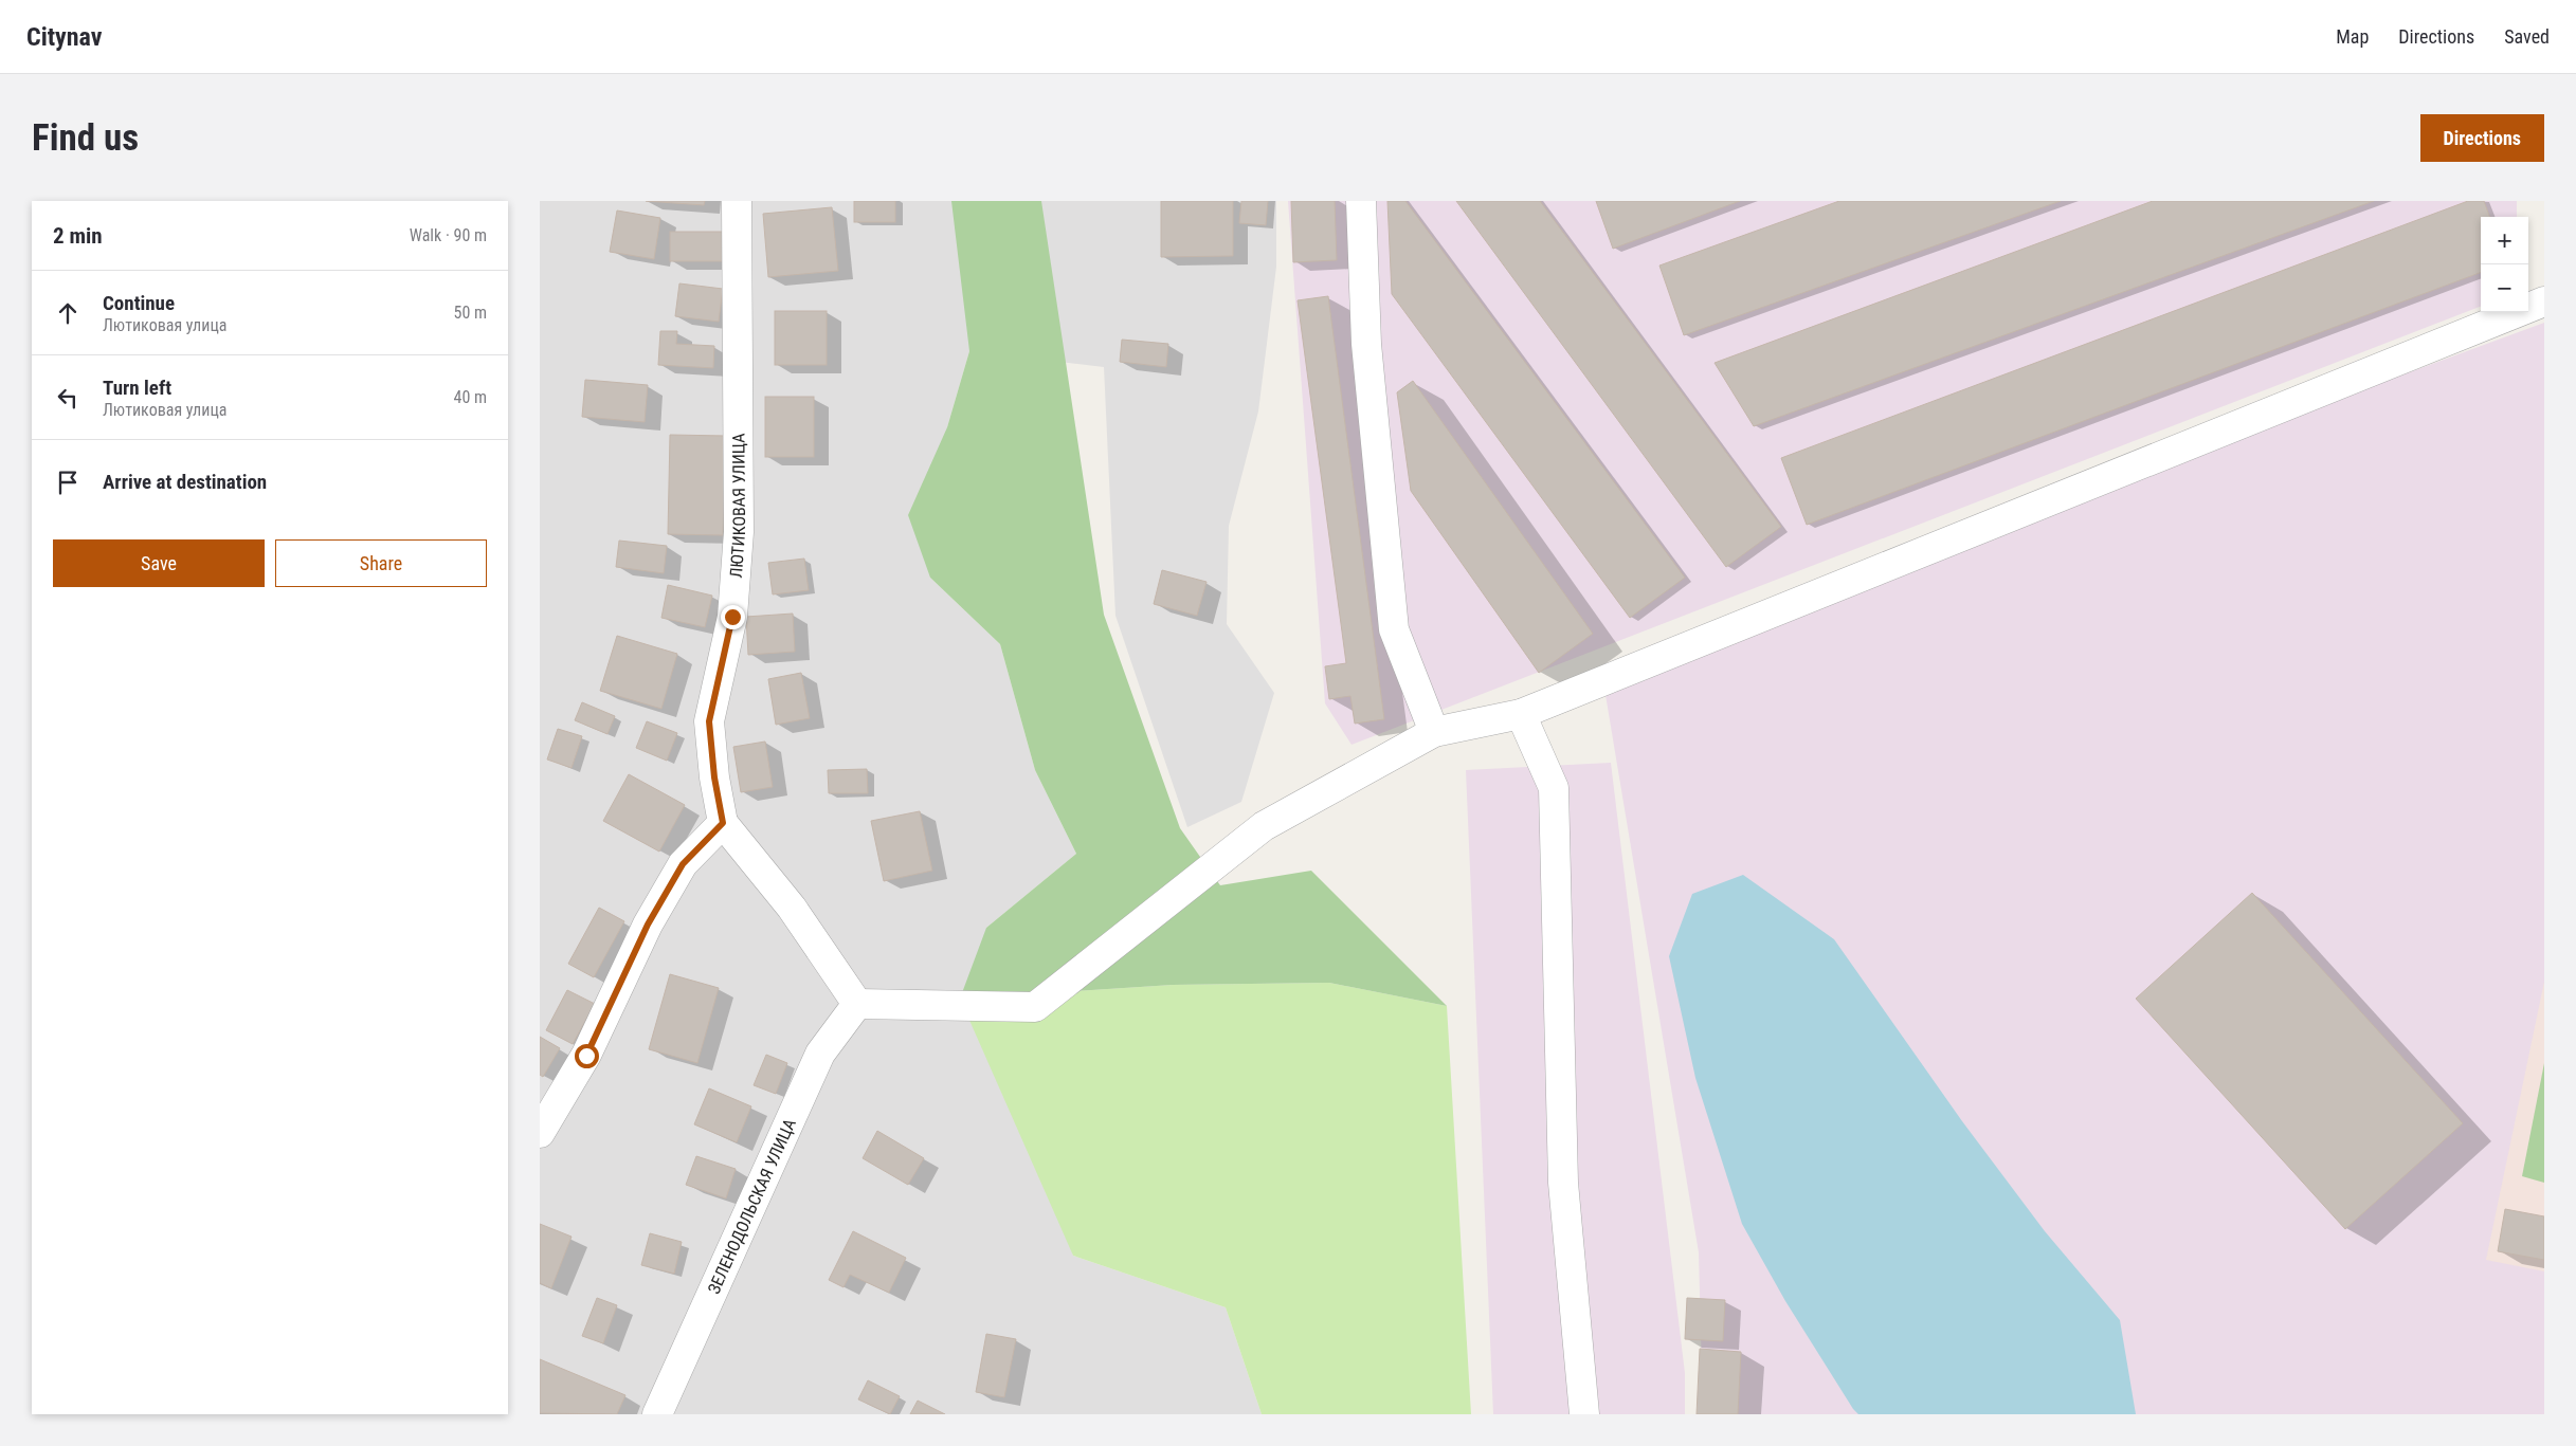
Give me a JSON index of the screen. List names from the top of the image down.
{
  "streets": {
    "street": ["ЛЮТИКОВАЯ УЛИЦА", "ЗЕЛЕНОДОЛЬСКАЯ УЛИЦА"]
  },
  "page": {
    "header": "Citynav",
    "nav": ["Map", "Directions", "Saved"],
    "buttons": [
      "Directions",
      ["Save", "Share"]
    ],
    "title": "Find us",
    "heading": ["2 min", "Walk · 90 m"],
    "map_buttons": ["+", "−"],
    "list": [
      ["Continue", "Лютиковая улица", "50 m"],
      ["Turn left", "Лютиковая улица", "40 m"],
      "Arrive at destination"
    ]
  }
}
